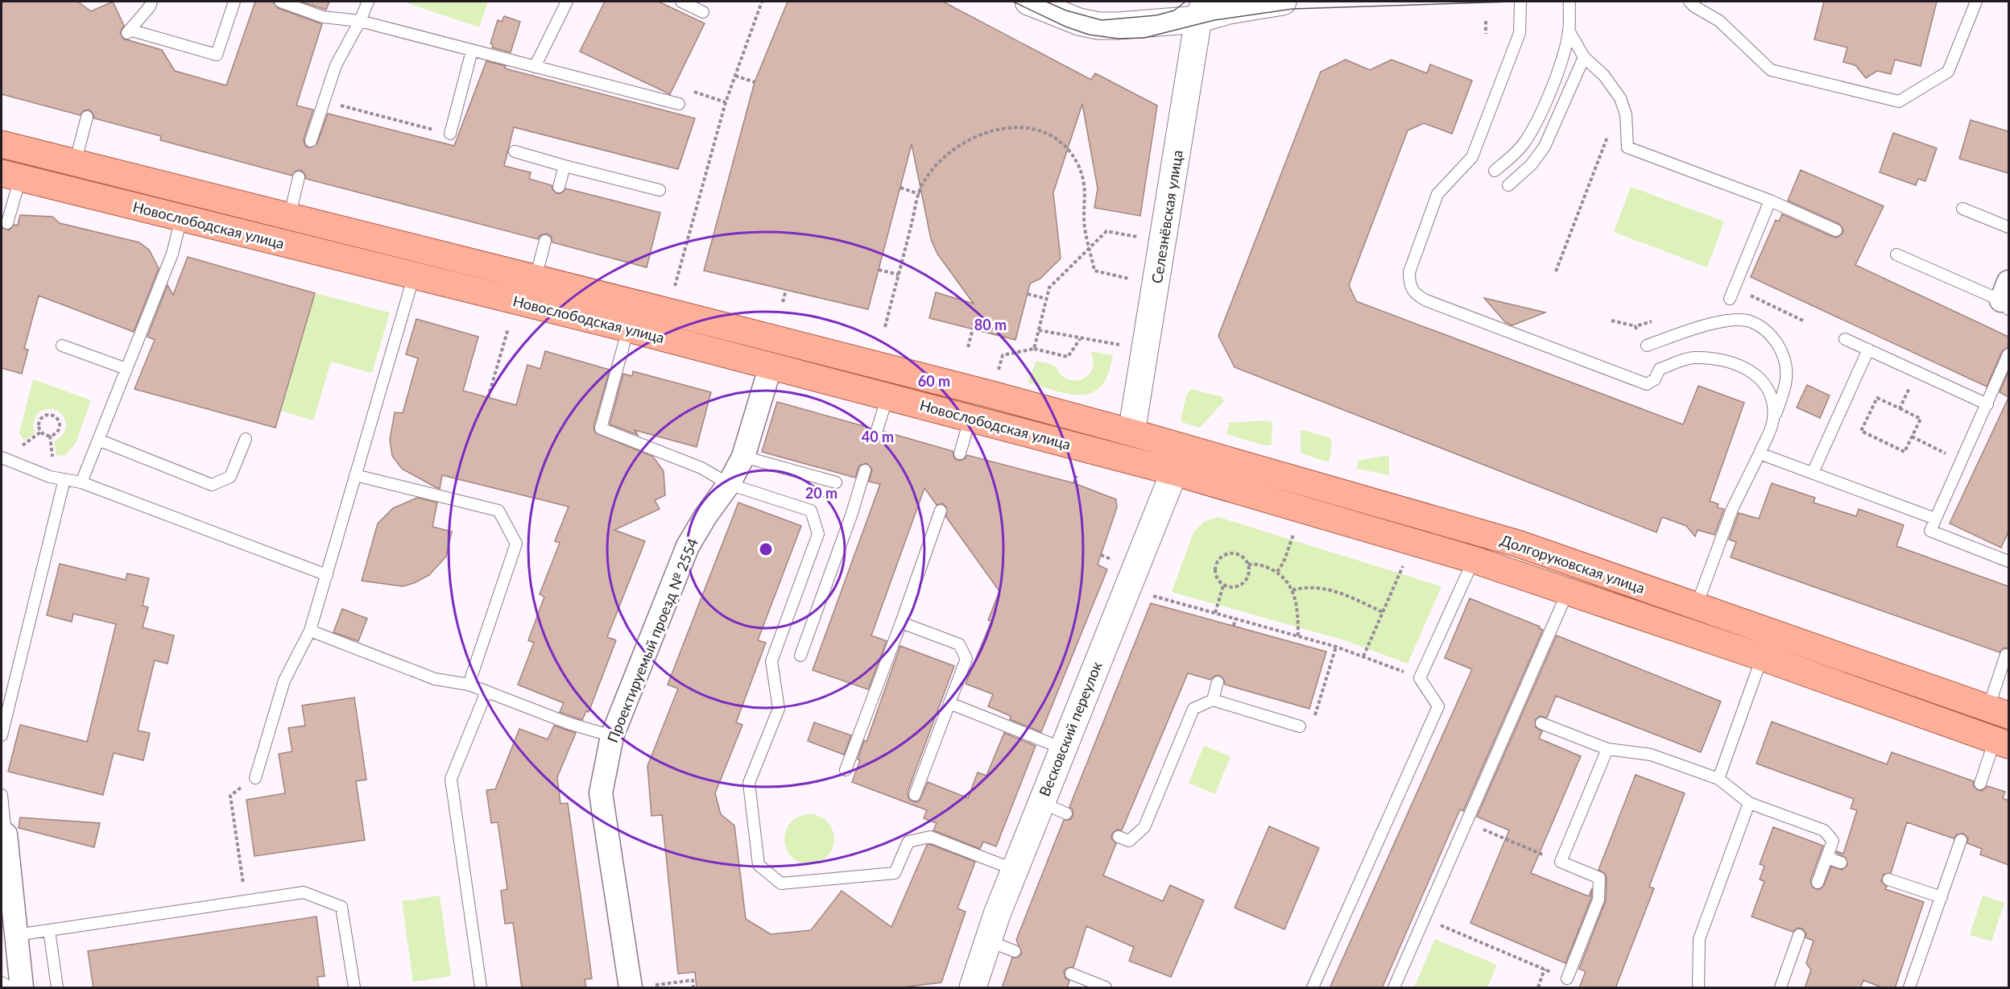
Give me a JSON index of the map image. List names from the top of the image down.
{
  "streets": {
    "main road": ["Новослободская улица", "Долгоруковская улица"],
    "street": ["Селезнёвская улица", "Проектируемый проезд № 2554", "Весковский переулок"]
  },
  "crossings": [
    ["Селезнёвская улица", "Новослободская улица"],
    ["Селезнёвская улица", "Долгоруковская улица"],
    ["Новослободская улица", "Долгоруковская улица"],
    ["Новослободская улица", "Проектируемый проезд № 2554"],
    ["Новослободская улица", "Весковский переулок"],
    ["Долгоруковская улица", "Весковский переулок"]
  ],
  "rings": [
    "80 m",
    "60 m",
    "40 m",
    "20 m"
  ]
}
